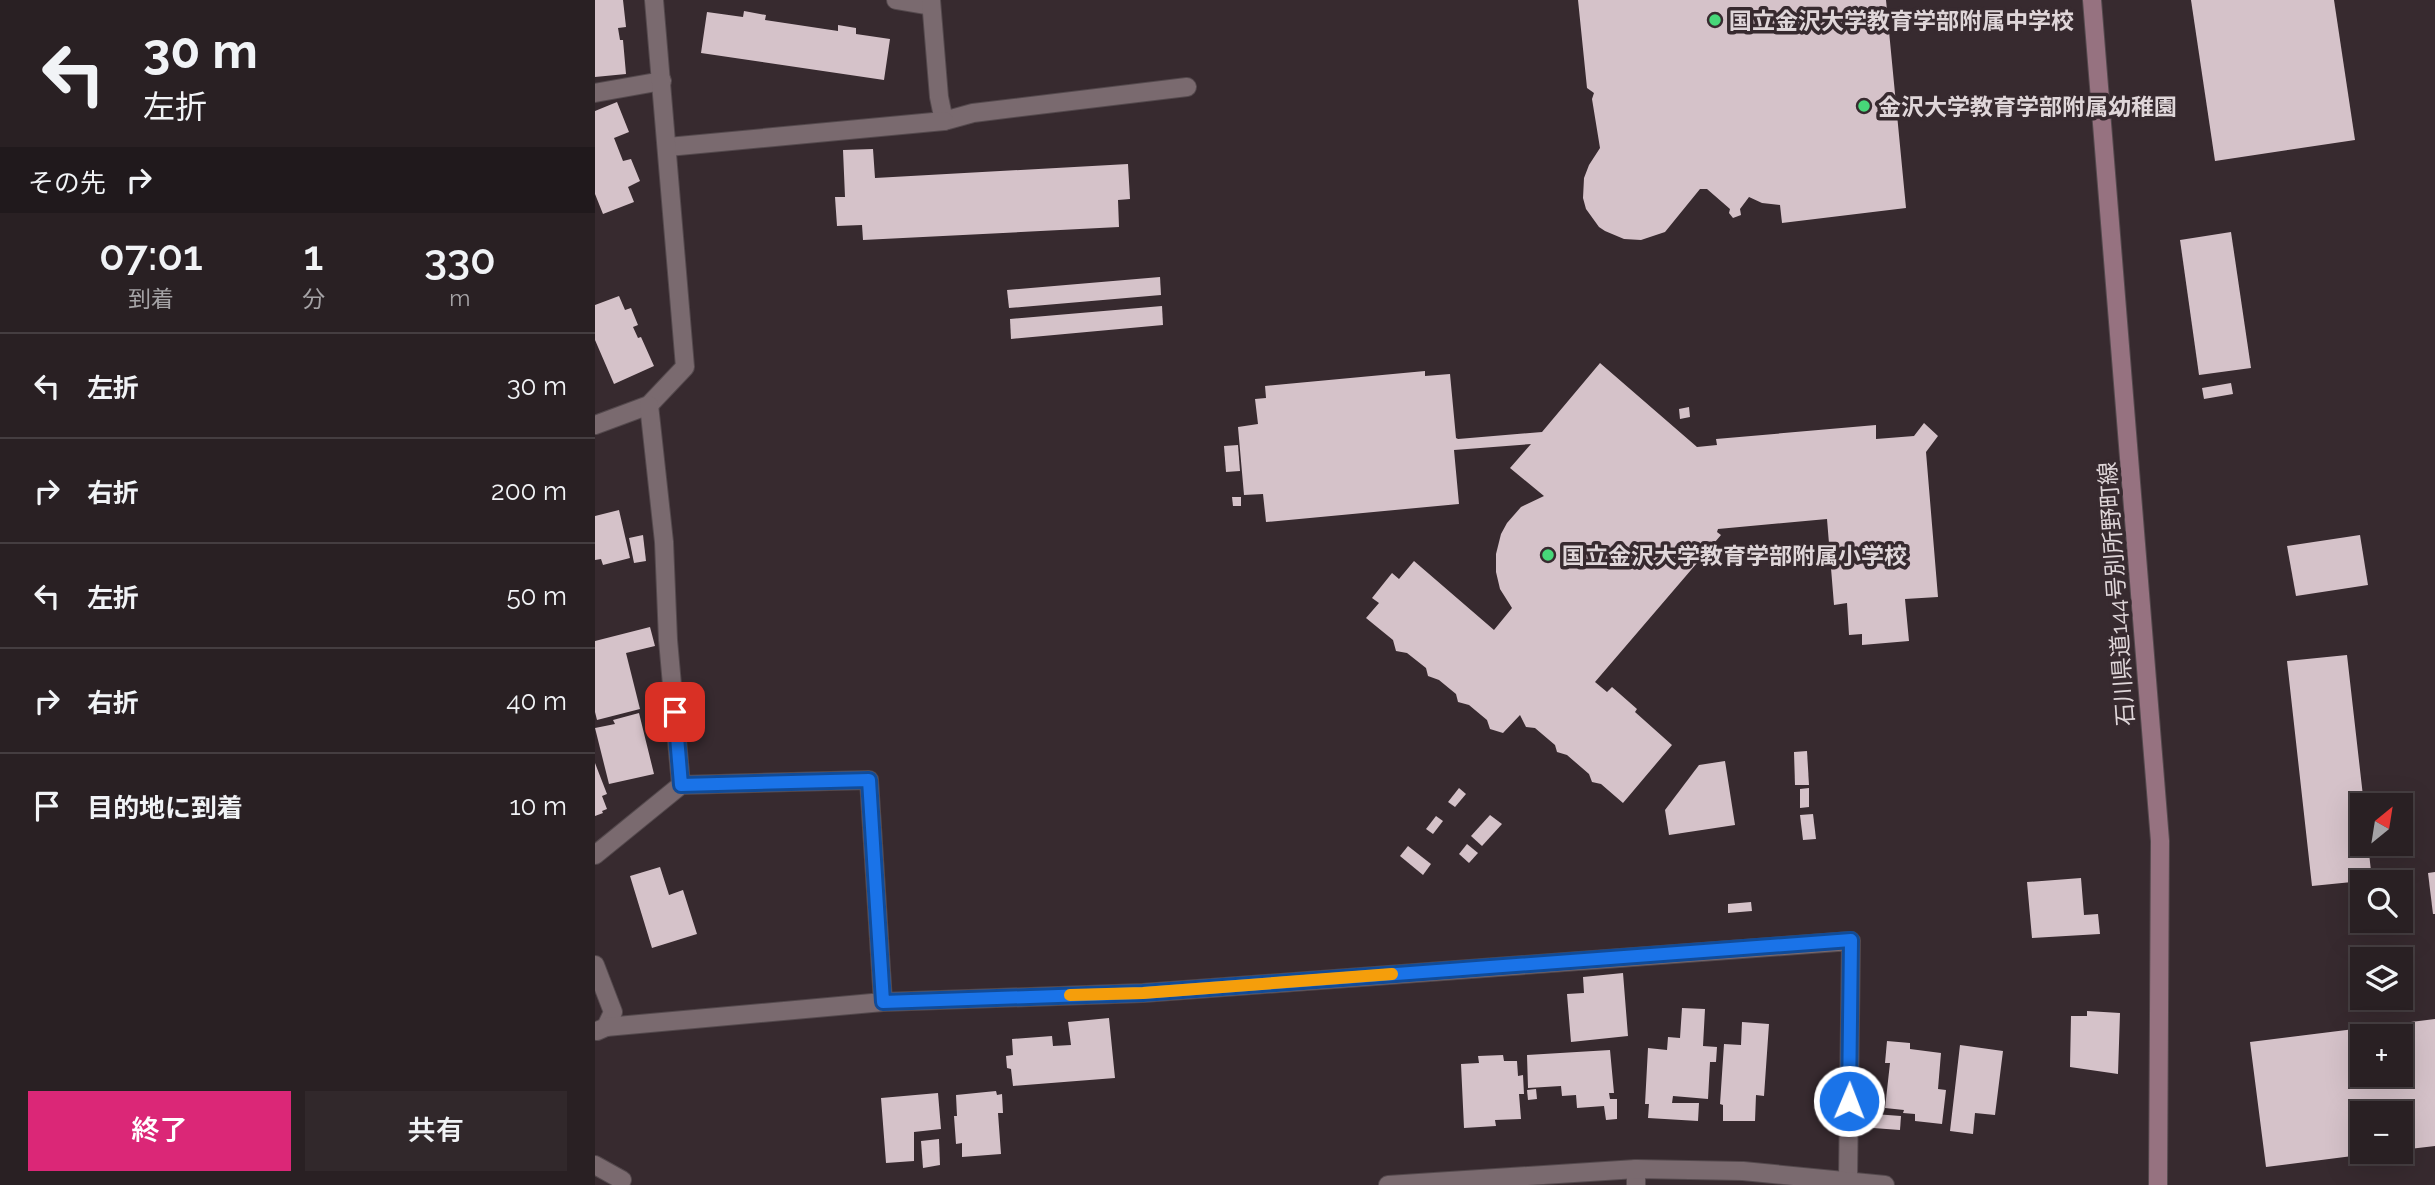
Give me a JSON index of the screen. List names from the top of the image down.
{
  "streets": {
    "main road": ["石川県道144号別所野町線"]
  },
  "places": ["国立金沢大学教育学部附属中学校", "金沢大学教育学部附属幼稚園", "国立金沢大学教育学部附属小学校"],
  "north": "top right",
  "page": {
    "turn": ["30 m", "左折"],
    "then": "その先",
    "eta": [
      "07:01",
      "到着",
      "1",
      "分",
      "330",
      "m"
    ],
    "list": [
      {
        "name": "左折",
        "value": "30 m"
      },
      {
        "name": "右折",
        "value": "200 m"
      },
      {
        "name": "左折",
        "value": "50 m"
      },
      {
        "name": "右折",
        "value": "40 m"
      },
      {
        "name": "目的地に到着",
        "value": "10 m"
      }
    ],
    "map_buttons": ["+", "−"],
    "buttons": ["終了", "共有"]
  }
}
